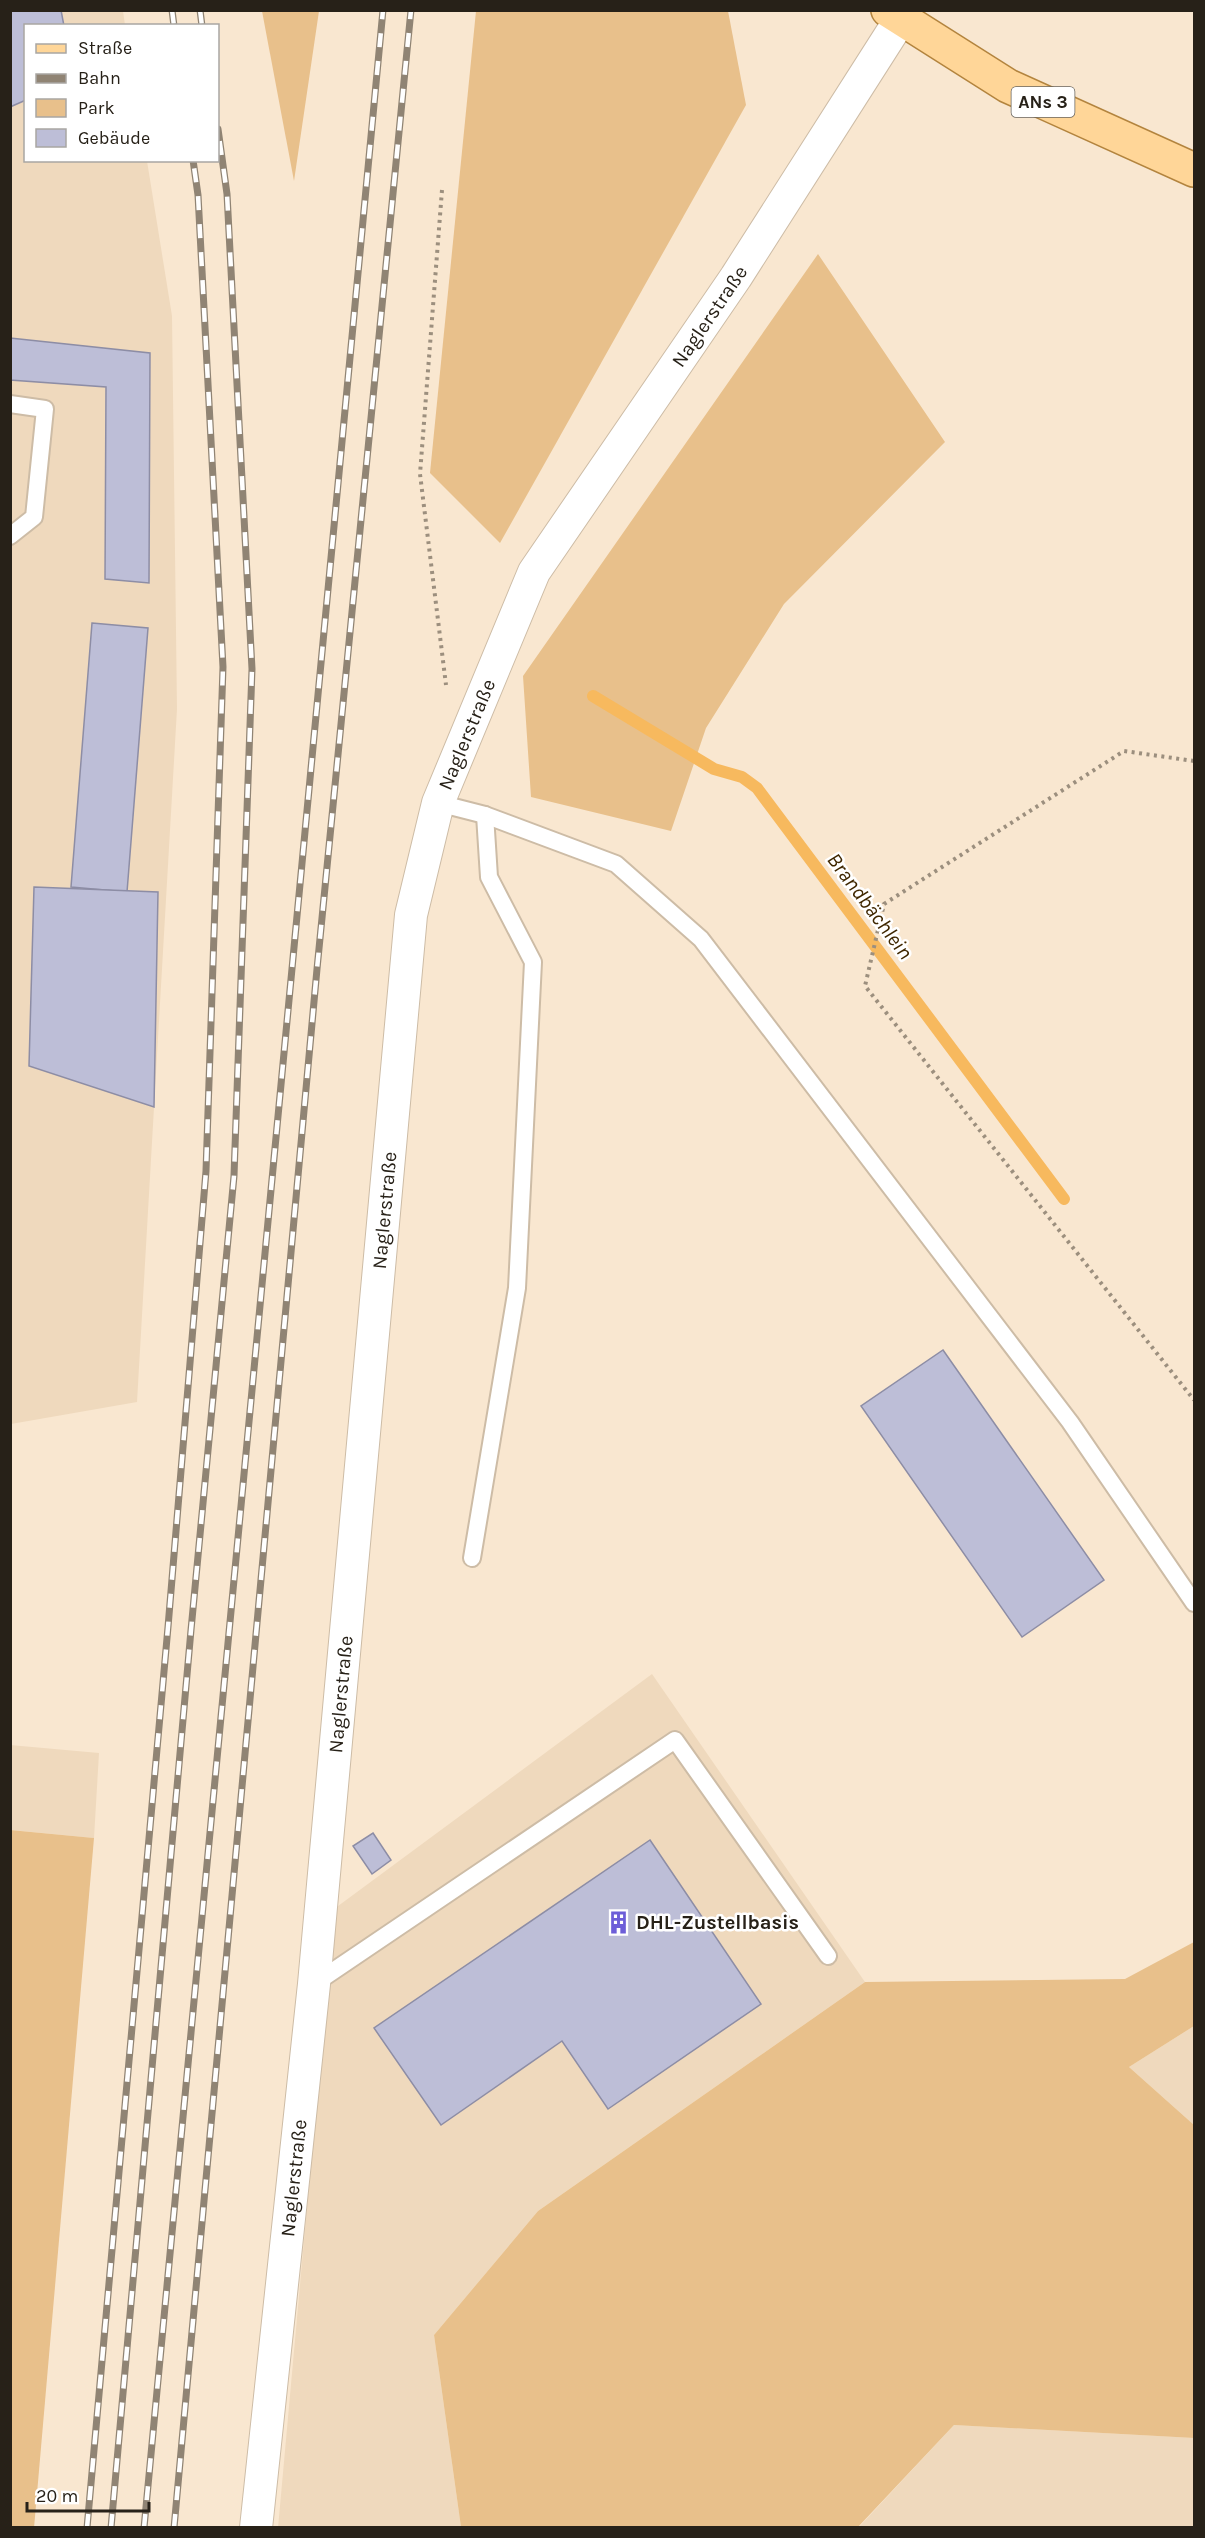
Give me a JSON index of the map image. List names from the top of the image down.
{
  "streets": {
    "main road": ["ANs 3"],
    "street": ["Naglerstraße"]
  },
  "crossings": [
    ["ANs 3", "Naglerstraße"]
  ],
  "water": ["Brandbächlein"],
  "places": {
    "building": ["DHL-Zustellbasis"]
  },
  "legend": [
    "Straße",
    "Bahn",
    "Park",
    "Gebäude"
  ],
  "scale_bar": "20 m"
}
